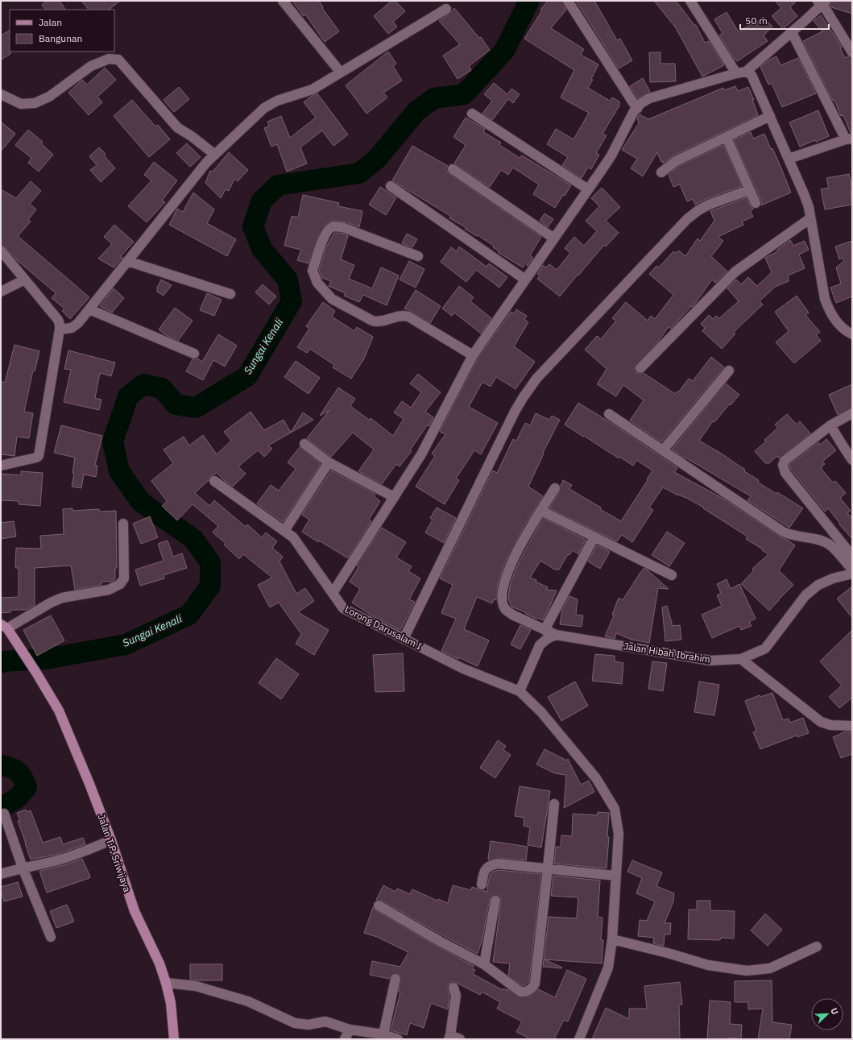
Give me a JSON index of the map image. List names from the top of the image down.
{
  "streets": {
    "main road": ["Jalan T.P. Sriwijaya"],
    "street": ["Lorong Darusalam I", "Jalan Hibah Ibrahim"]
  },
  "water": ["Sungai Kenali"],
  "legend": ["Jalan", "Bangunan"],
  "scale_bar": "50 m",
  "north": "top right"
}
